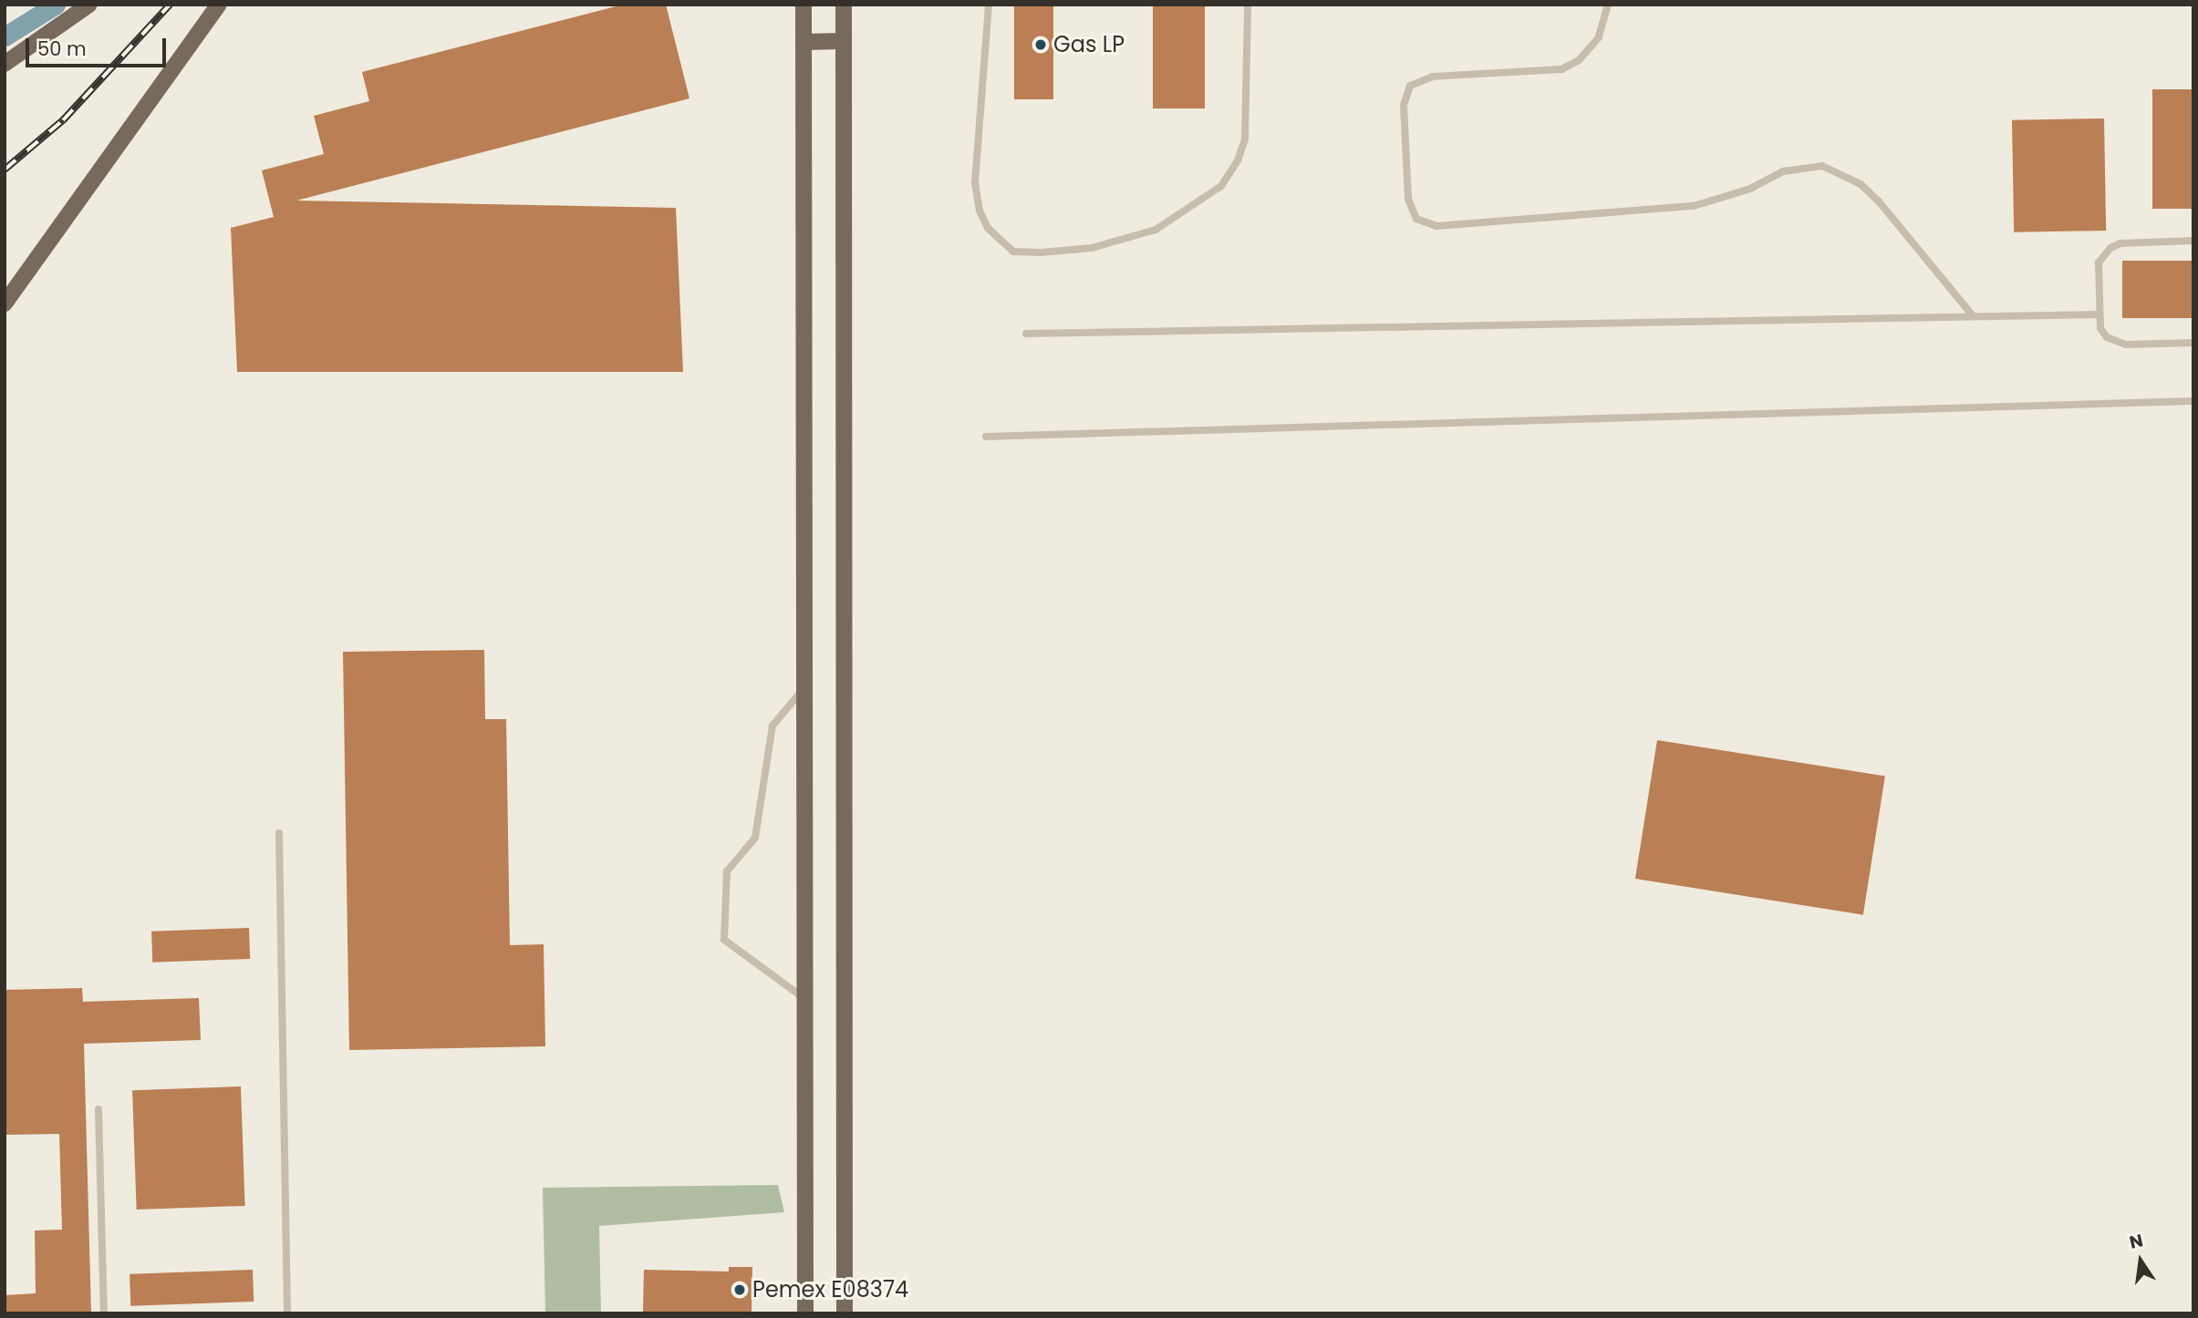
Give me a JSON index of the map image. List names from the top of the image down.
{
  "places": ["Gas LP", "Pemex E08374"],
  "scale_bar": "50 m",
  "north": "top"
}
